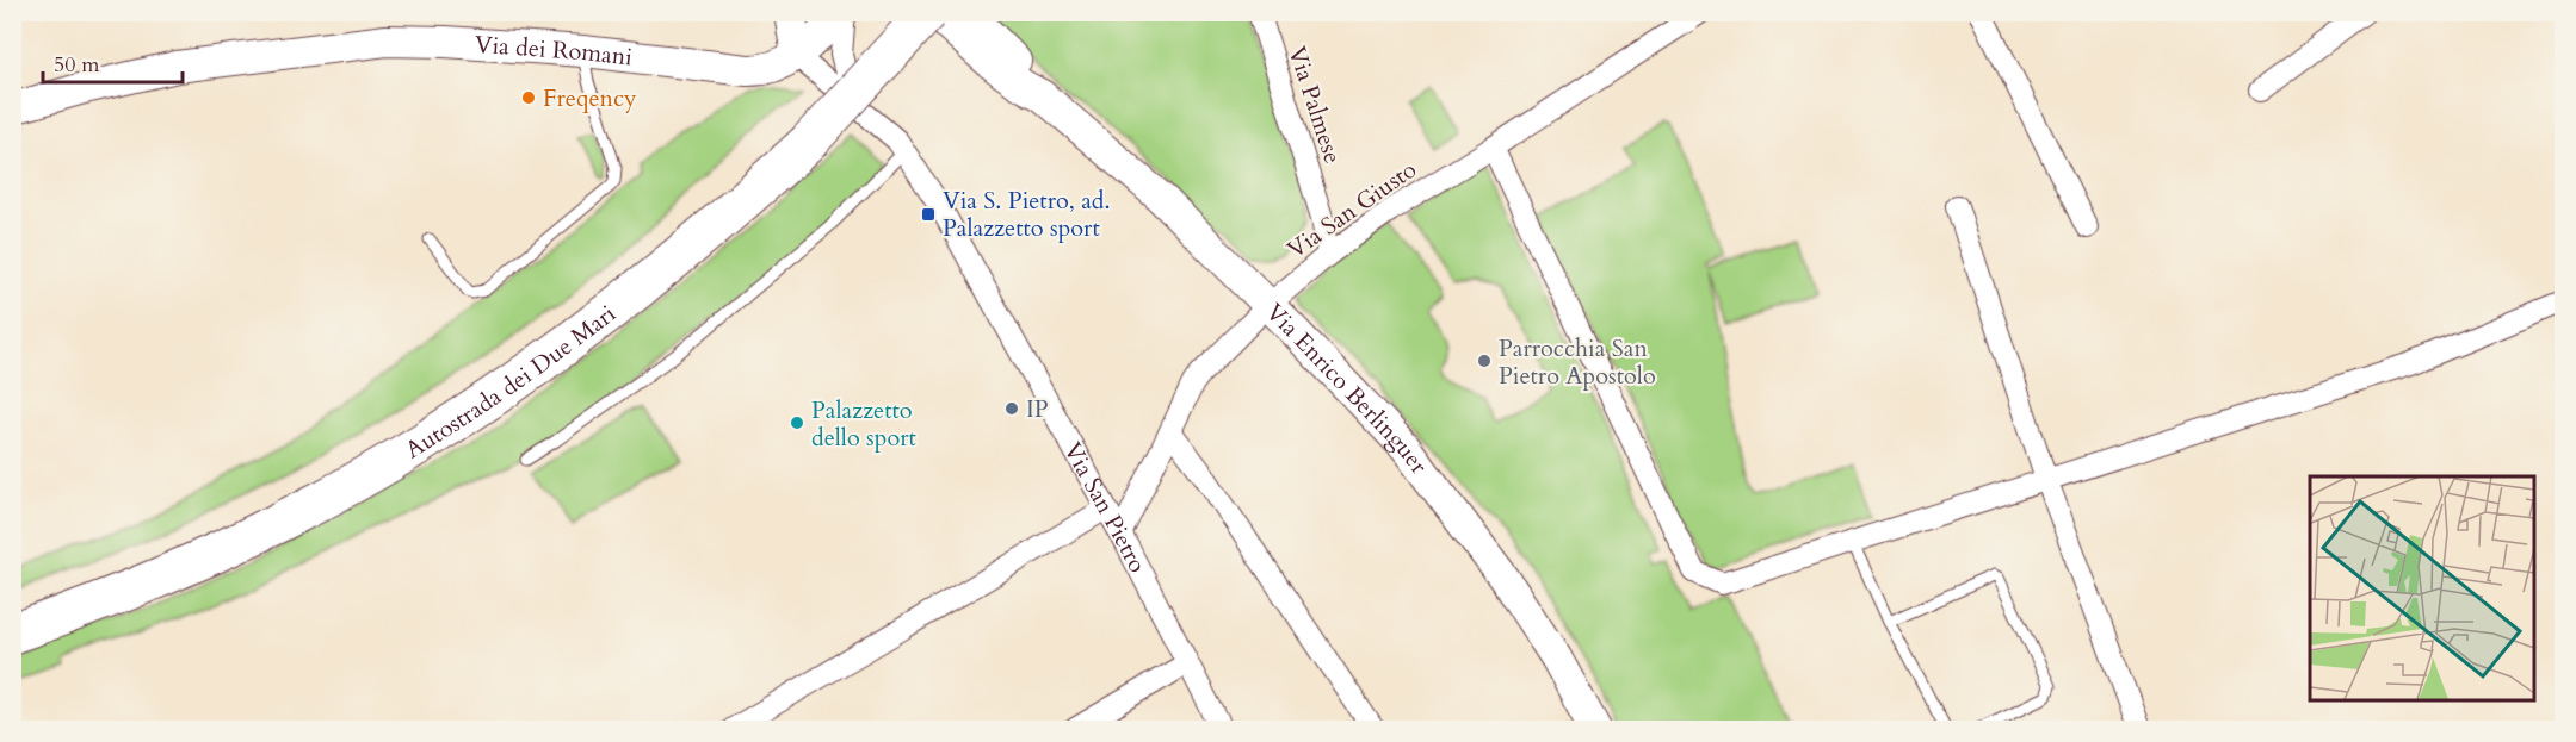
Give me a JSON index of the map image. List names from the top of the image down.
{
  "streets": {
    "highway": ["Autostrada dei Due Mari"],
    "main road": ["Via dei Romani", "Via Enrico Berlinguer"],
    "street": ["Via Palmese", "Via San Giusto", "Via San Pietro"]
  },
  "crossings": [
    ["Via dei Romani", "Via San Pietro"],
    ["Via Palmese", "Via San Giusto"],
    ["Via San Giusto", "Via Enrico Berlinguer"],
    ["Via San Giusto", "Via San Pietro"]
  ],
  "places": {
    "other": [
      "Freqency",
      "Parrocchia San Pietro Apostolo",
      "IP",
      "Palazzetto dello sport"
    ],
    "transit": ["Via S. Pietro, ad. Palazzetto sport"]
  },
  "scale_bar": "50 m"
}
